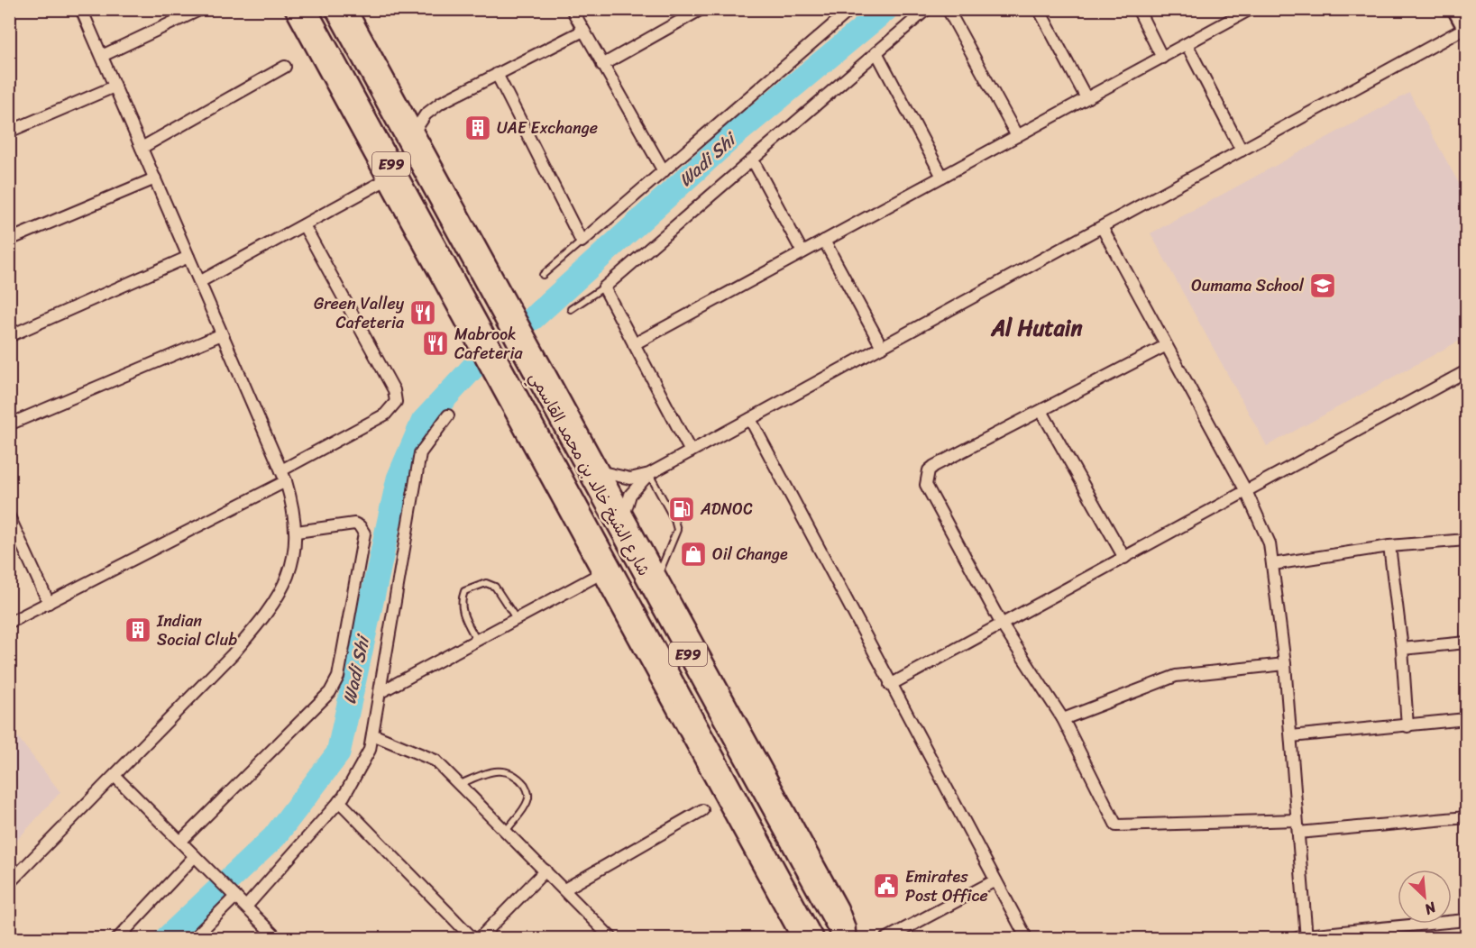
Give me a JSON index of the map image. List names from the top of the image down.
{
  "streets": {
    "highway": ["E99", "شارع الشيخ خالد بن محمد القاسمي"]
  },
  "districts": ["Al Hutain"],
  "water": ["Wadi Shi"],
  "places": {
    "building": ["UAE Exchange", "Indian Social Club"],
    "school or university": ["Oumama School"],
    "restaurant": ["Green Valley Cafeteria", "Mabrook Cafeteria"],
    "fuel station": ["ADNOC"],
    "shop": ["Oil Change"],
    "public building": ["Emirates Post Office"]
  },
  "north": "bottom right"
}
